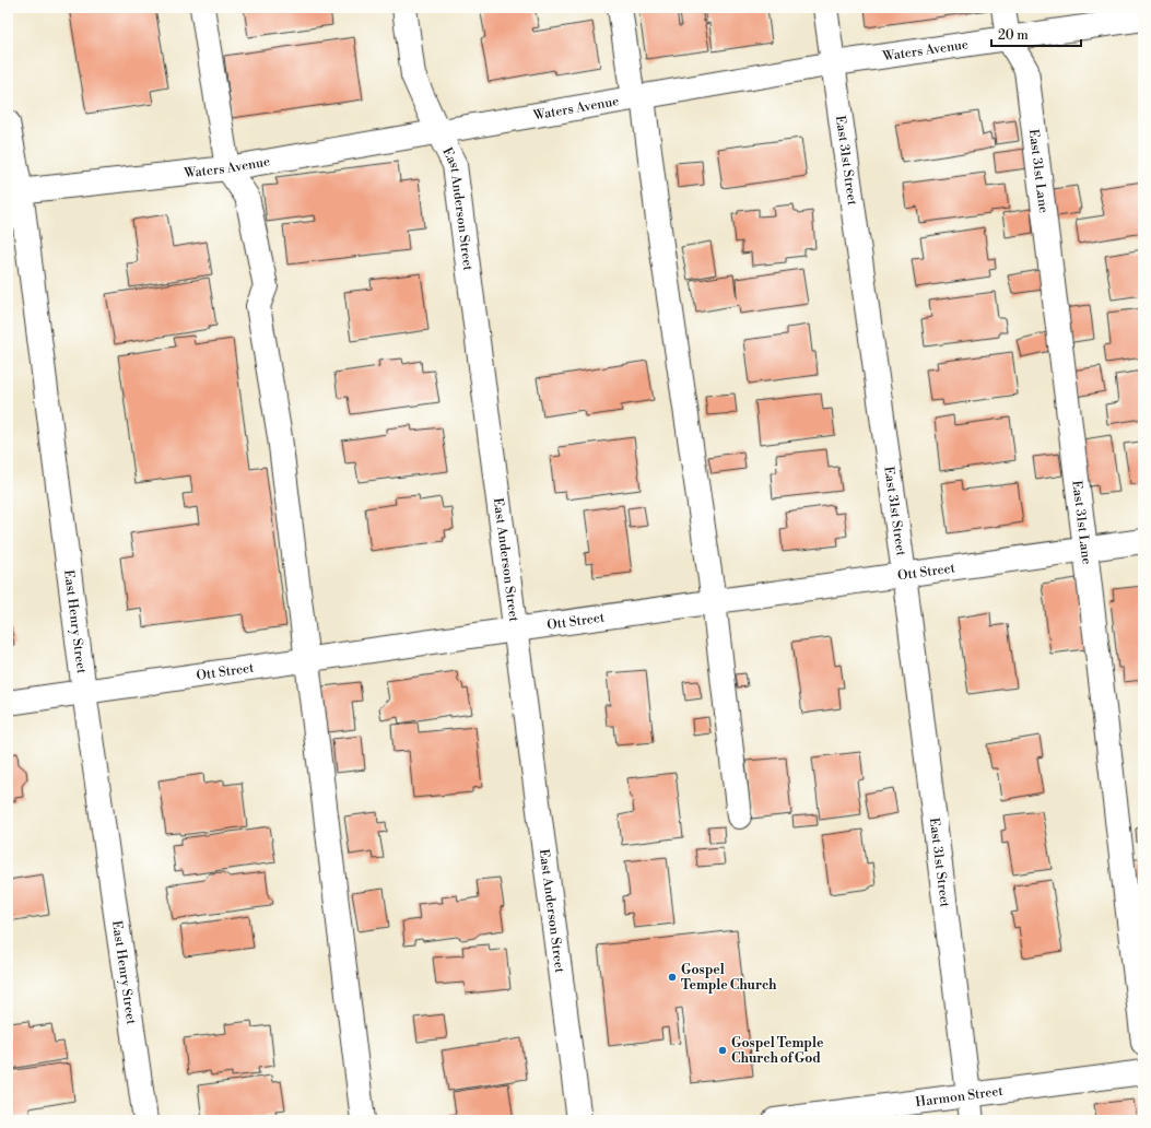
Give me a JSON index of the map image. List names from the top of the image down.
{
  "streets": {
    "main road": [
      "Waters Avenue",
      "East 31st Street",
      "East 31st Lane",
      "East Anderson Street",
      "Ott Street",
      "East Henry Street",
      "Harmon Street"
    ]
  },
  "crossings": [
    ["Waters Avenue", "East 31st Street"],
    ["Waters Avenue", "East 31st Lane"],
    ["Waters Avenue", "East Anderson Street"],
    ["Waters Avenue", "East Henry Street"],
    ["East 31st Street", "Ott Street"],
    ["East 31st Street", "Harmon Street"],
    ["East 31st Lane", "Ott Street"],
    ["East Anderson Street", "Ott Street"],
    ["Ott Street", "East Henry Street"]
  ],
  "places": ["Gospel Temple Church", "Gospel Temple Church of God"],
  "scale_bar": "20 m"
}
